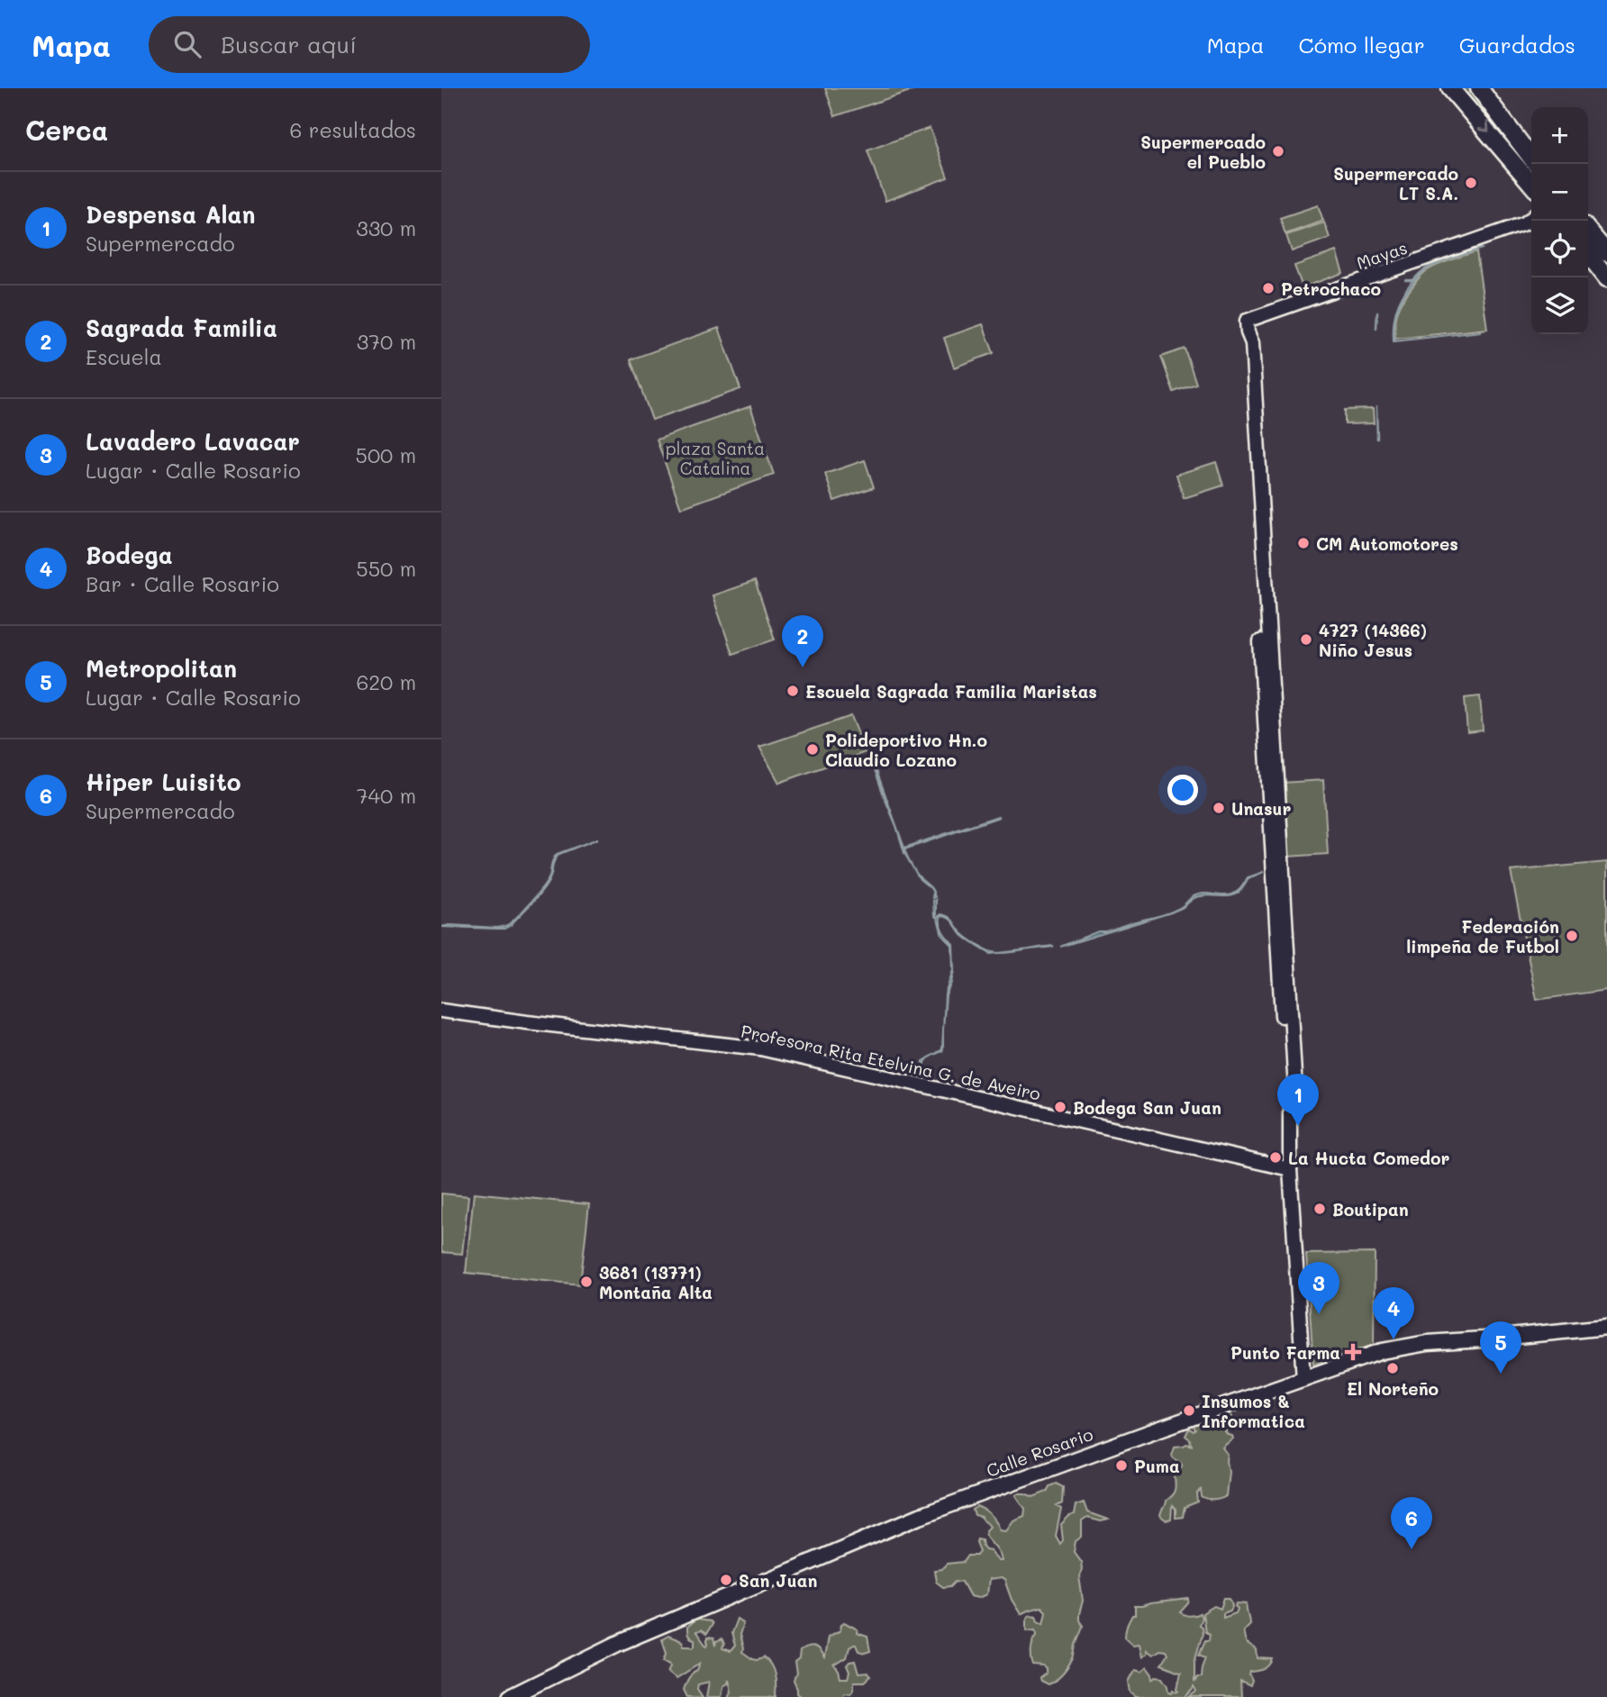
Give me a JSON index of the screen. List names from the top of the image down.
{
  "streets": {
    "main road": ["Calle Rosario"],
    "street": ["Mayas", "Profesora Rita Etelvina G. de Aveiro"]
  },
  "crossings": [
    ["Mayas", "Profesora Rita Etelvina G. de Aveiro"]
  ],
  "parks": ["plaza Santa Catalina"],
  "places": {
    "other": [
      "Supermercado el Pueblo",
      "Supermercado LT S.A.",
      "Petrochaco",
      "CM Automotores",
      "4727 (14366) Niño Jesus",
      "Escuela Sagrada Familia Maristas",
      "Polideportivo Hn.o Claudio Lozano",
      "Unasur",
      "Federación limpeña de Futbol",
      "Bodega San Juan",
      "La Hucta Comedor",
      "Boutipan",
      "3681 (13771) Montaña Alta",
      "El Norteño",
      "Insumos & Informatica",
      "Puma",
      "San Juan"
    ],
    "health": ["Punto Farma"]
  },
  "page": {
    "header": "Mapa",
    "search": "Buscar aquí",
    "nav": ["Mapa", "Cómo llegar", "Guardados"],
    "heading": ["Cerca", "6 resultados"],
    "map_buttons": ["+", "−"],
    "list": [
      {
        "mark": "1",
        "name": "Despensa Alan",
        "note": "Supermercado",
        "value": "330 m"
      },
      {
        "mark": "2",
        "name": "Sagrada Familia",
        "note": "Escuela",
        "value": "370 m"
      },
      {
        "mark": "3",
        "name": "Lavadero Lavacar",
        "note": "Lugar · Calle Rosario",
        "value": "500 m"
      },
      {
        "mark": "4",
        "name": "Bodega",
        "note": "Bar · Calle Rosario",
        "value": "550 m"
      },
      {
        "mark": "5",
        "name": "Metropolitan",
        "note": "Lugar · Calle Rosario",
        "value": "620 m"
      },
      {
        "mark": "6",
        "name": "Hiper Luisito",
        "note": "Supermercado",
        "value": "740 m"
      }
    ],
    "pins": [
      "2",
      "1",
      "3",
      "4",
      "5",
      "6"
    ]
  }
}
